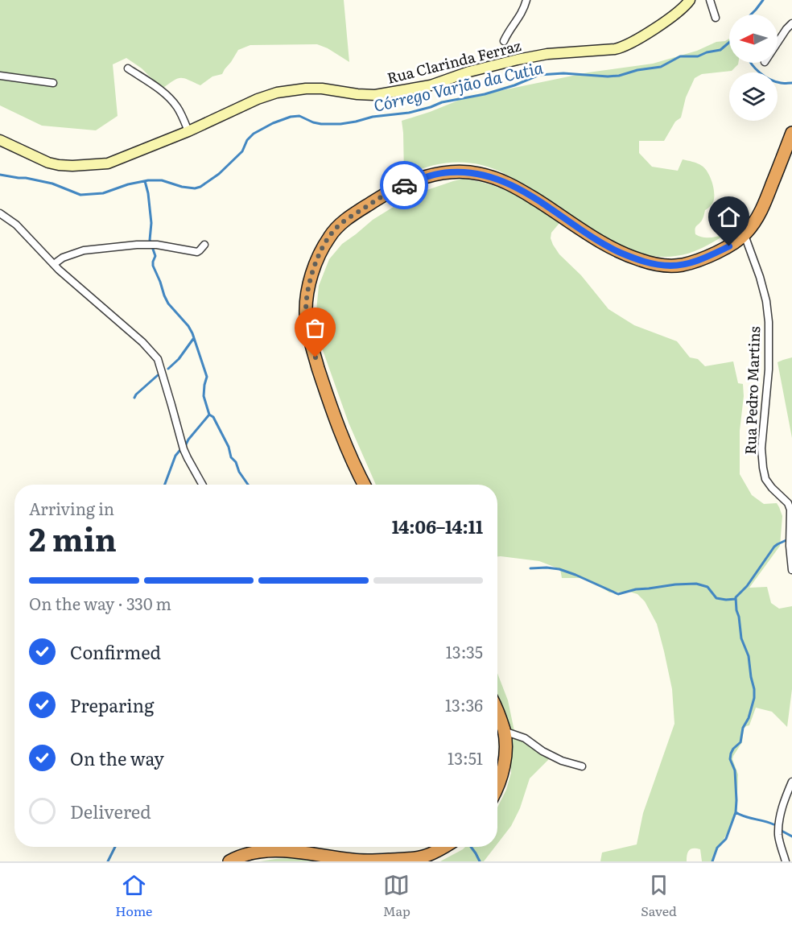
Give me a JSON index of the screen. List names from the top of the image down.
{
  "streets": {
    "street": ["Rua Clarinda Ferraz", "Rua Pedro Martins"]
  },
  "water": ["Córrego Varjão da Cutia"],
  "north": "left",
  "page": {
    "heading": ["2 min", "Arriving in", "14:06–14:11"],
    "bar": "On the way · 330 m",
    "list": [
      ["Confirmed", "13:35"],
      ["Preparing", "13:36"],
      ["On the way", "13:51"],
      "Delivered"
    ],
    "tabs": ["Home", "Map", "Saved"]
  }
}
